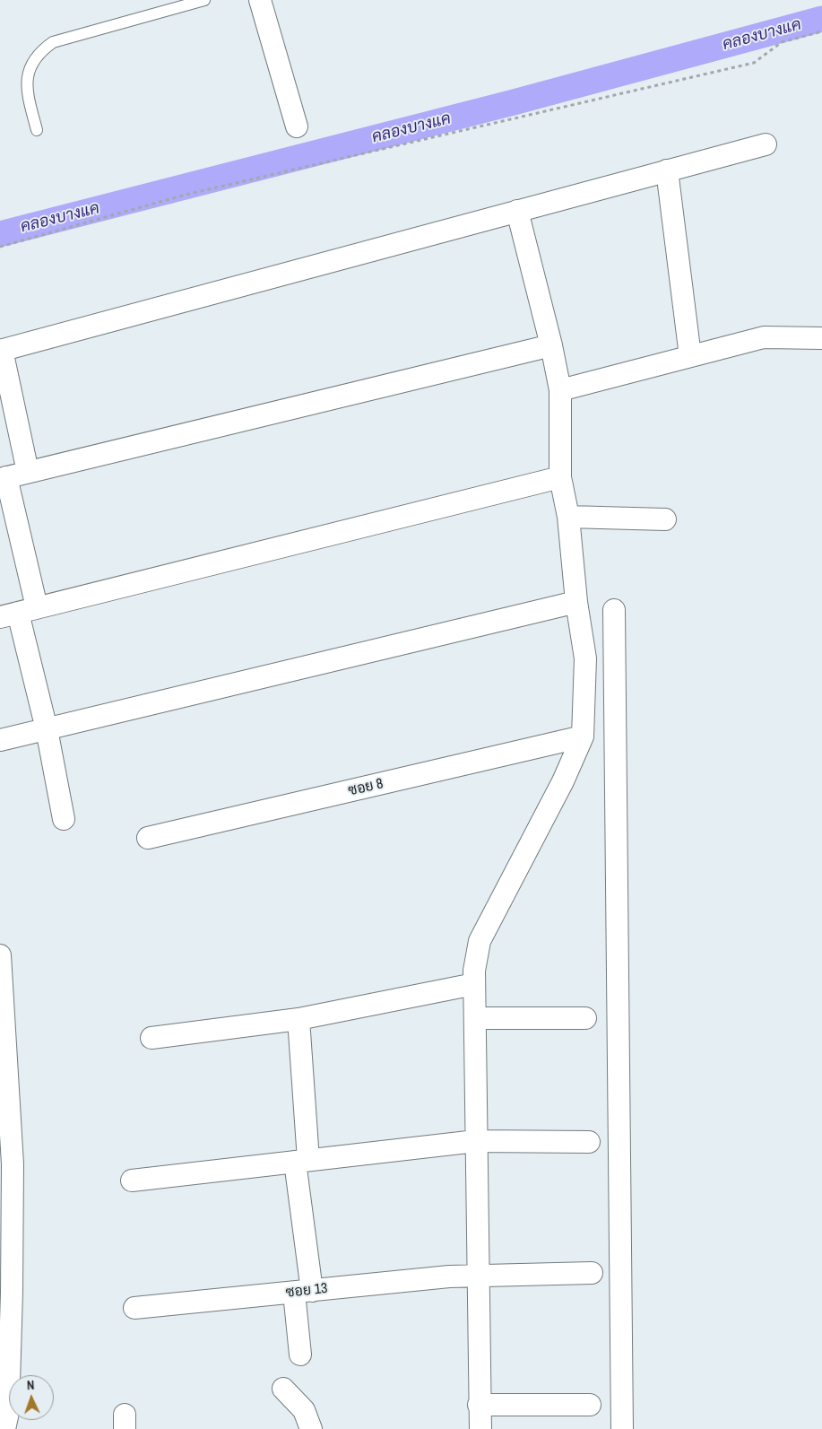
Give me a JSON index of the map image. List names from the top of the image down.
{
  "streets": {
    "street": ["ซอย 8", "ซอย 13"]
  },
  "water": ["คลองบางแค"],
  "north": "top"
}
